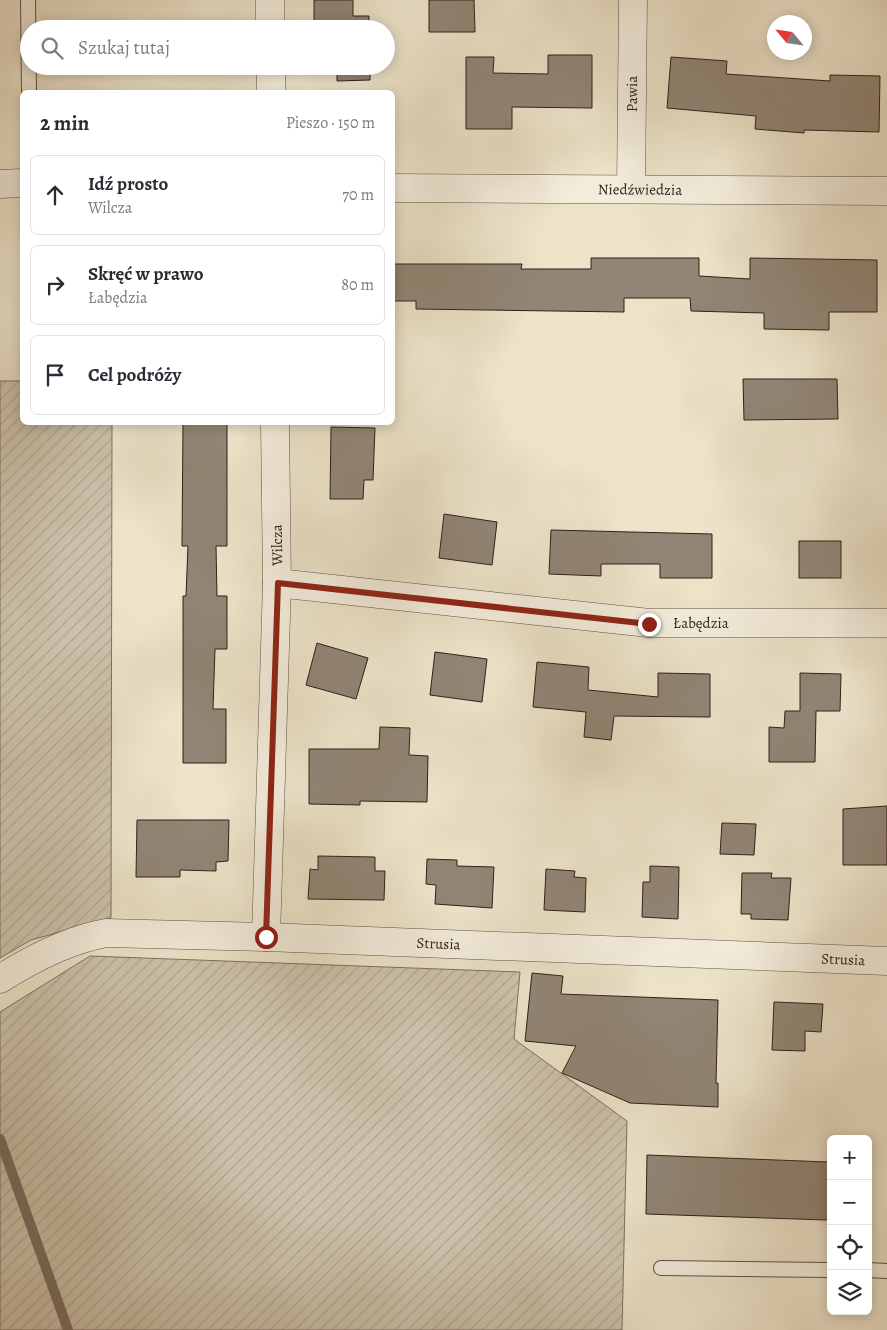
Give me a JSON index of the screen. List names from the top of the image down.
{
  "streets": {
    "street": [
      "Pawia",
      "Niedźwiedzia",
      "Wilcza",
      "Łabędzia",
      "Strusia"
    ]
  },
  "crossings": [
    ["Pawia", "Niedźwiedzia"],
    ["Wilcza", "Łabędzia"],
    ["Wilcza", "Strusia"]
  ],
  "north": "top left",
  "page": {
    "search": "Szukaj tutaj",
    "heading": ["2 min", "Pieszo · 150 m"],
    "list": [
      ["Idź prosto", "Wilcza", "70 m"],
      ["Skręć w prawo", "Łabędzia", "80 m"],
      "Cel podróży"
    ],
    "map_buttons": ["+", "−"]
  }
}
